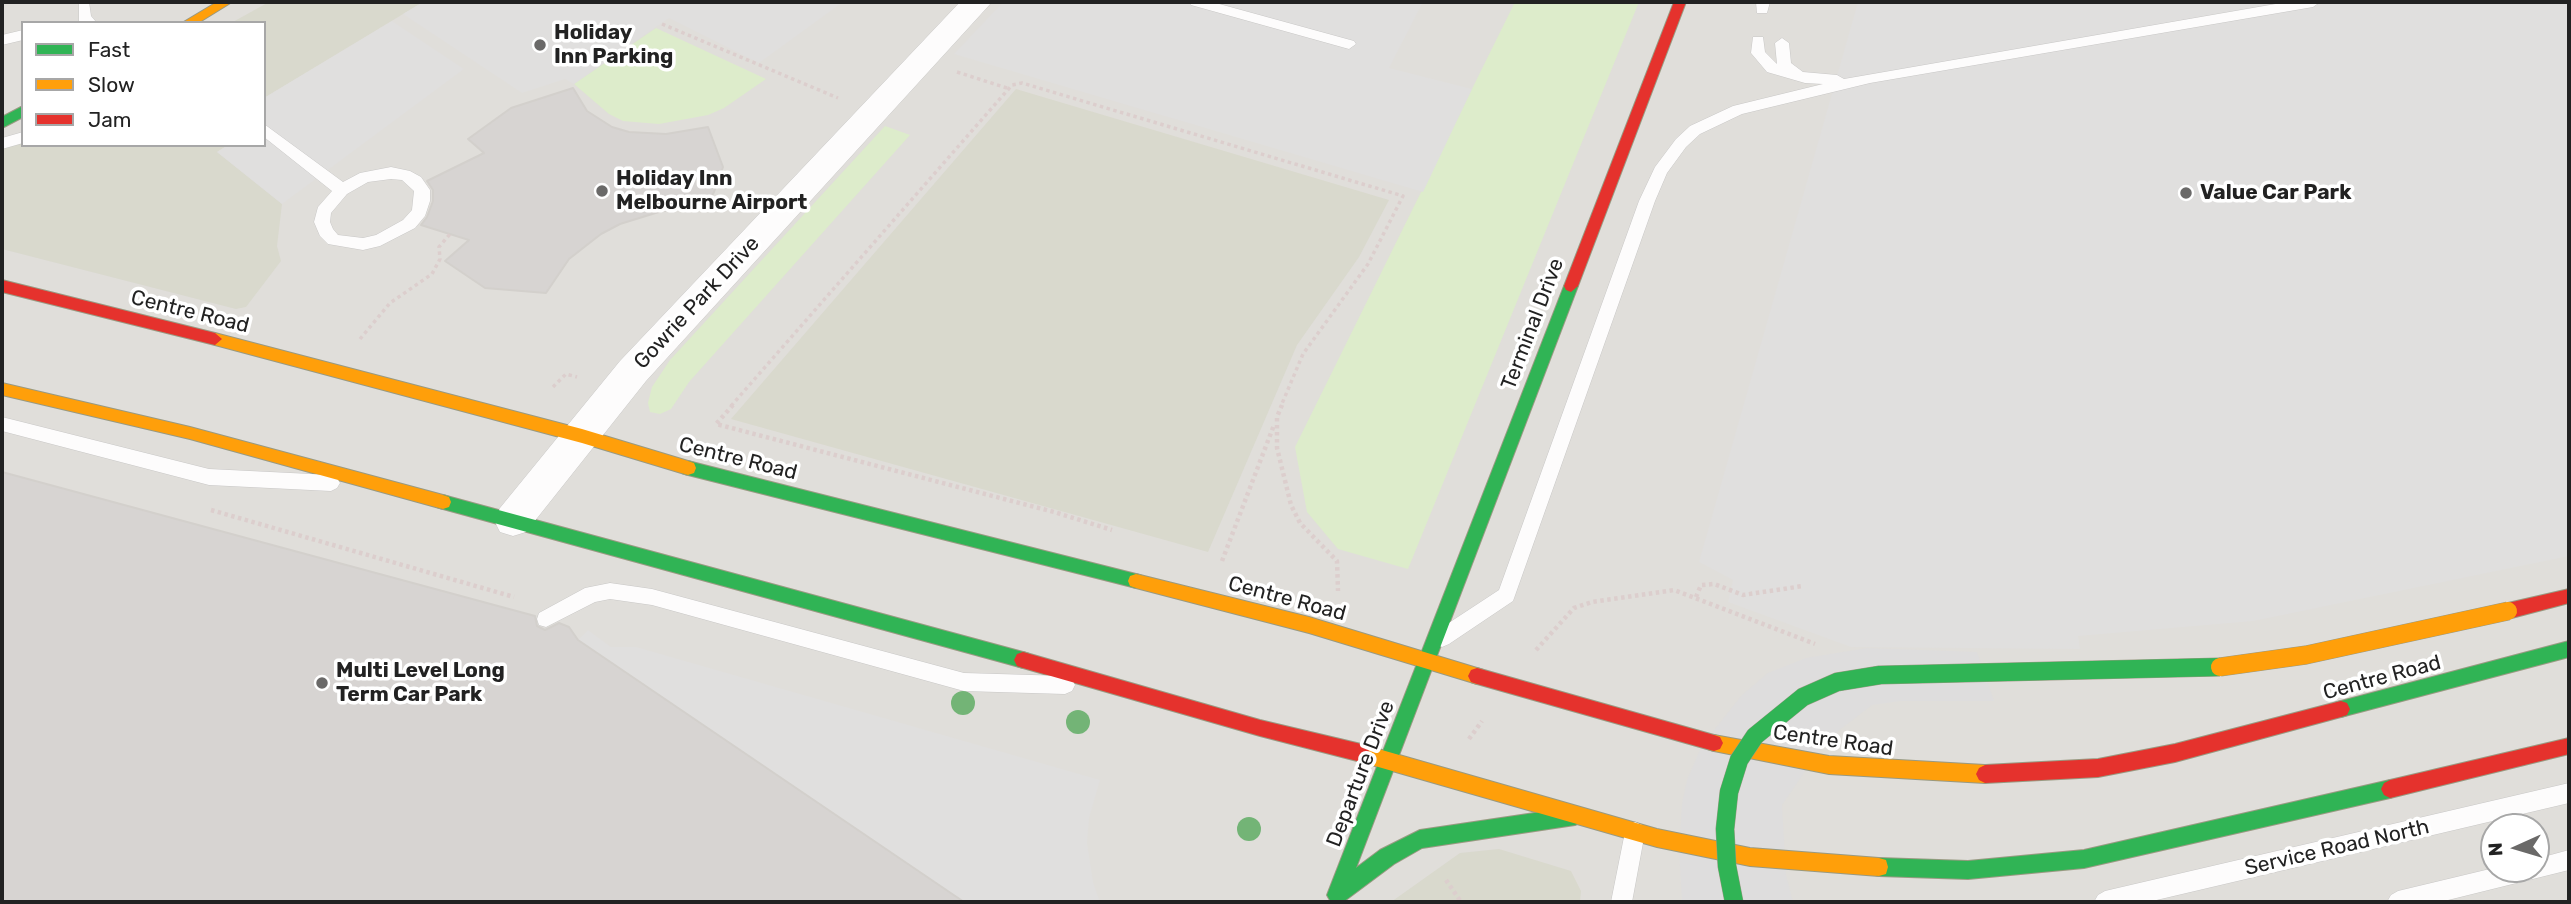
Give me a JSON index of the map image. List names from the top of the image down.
{
  "streets": {
    "main road": ["Centre Road", "Terminal Drive", "Departure Drive"],
    "street": ["Gowrie Park Drive"],
    "lane": ["Service Road North"]
  },
  "crossings": [
    ["Gowrie Park Drive", "Centre Road"],
    ["Centre Road", "Terminal Drive"],
    ["Centre Road", "Departure Drive"],
    ["Terminal Drive", "Departure Drive"]
  ],
  "places": [
    "Holiday Inn Parking",
    "Holiday Inn Melbourne Airport",
    "Value Car Park",
    "Multi Level Long Term Car Park"
  ],
  "legend": ["Fast", "Slow", "Jam"],
  "north": "left"
}
